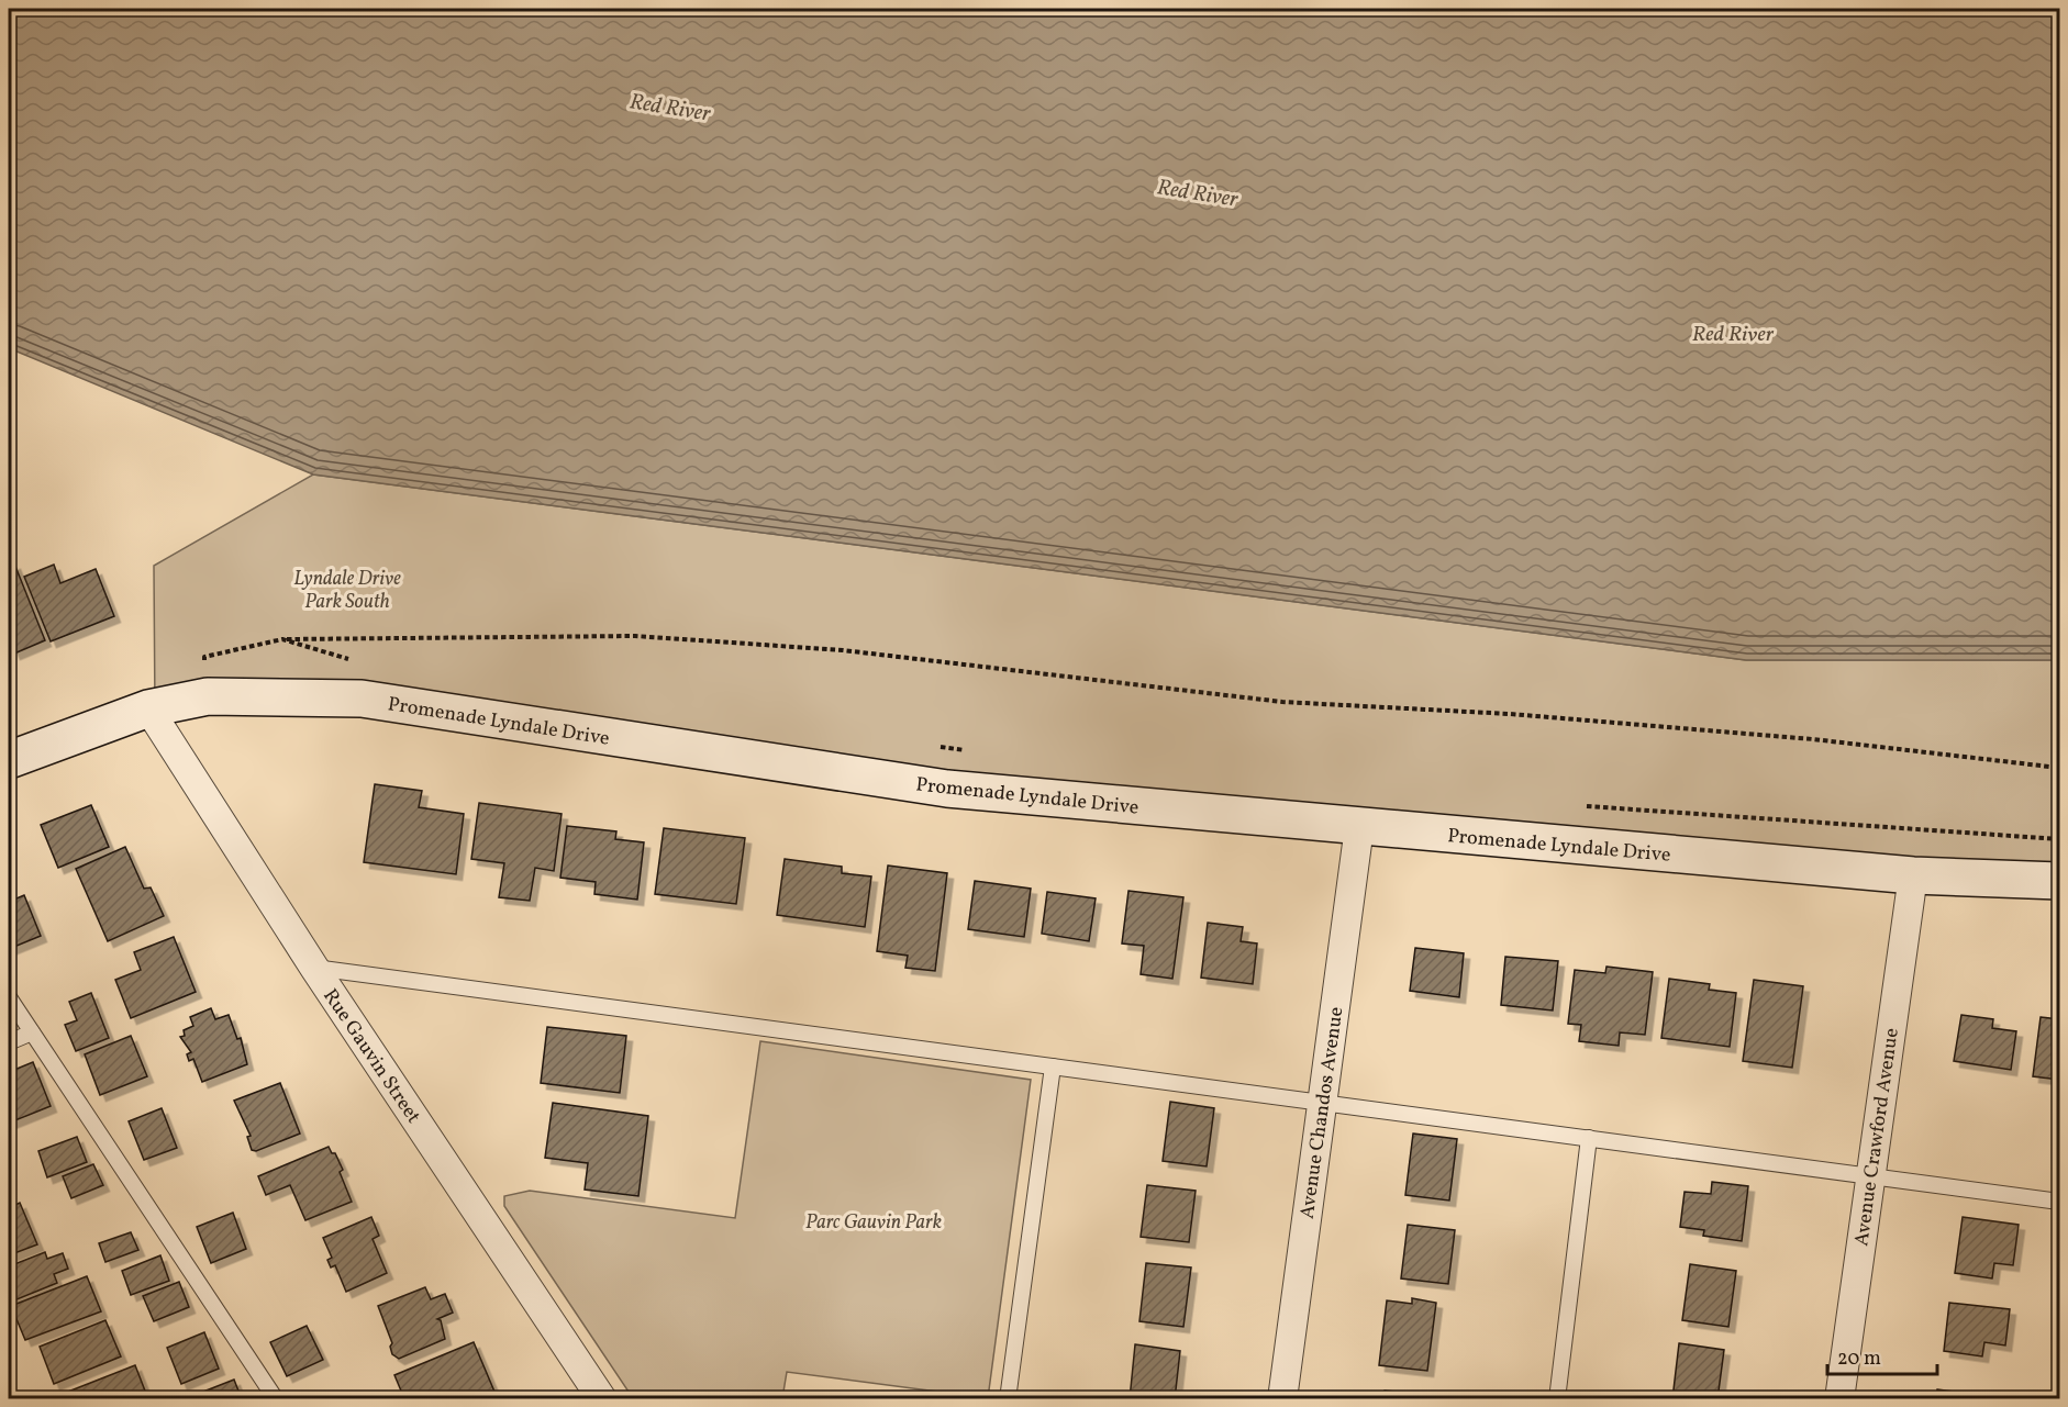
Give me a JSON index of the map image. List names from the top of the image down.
{
  "streets": {
    "street": [
      "Promenade Lyndale Drive",
      "Rue Gauvin Street",
      "Avenue Chandos Avenue",
      "Avenue Crawford Avenue"
    ]
  },
  "crossings": [
    ["Promenade Lyndale Drive", "Rue Gauvin Street"],
    ["Promenade Lyndale Drive", "Avenue Chandos Avenue"],
    ["Promenade Lyndale Drive", "Avenue Crawford Avenue"]
  ],
  "water": ["Red River"],
  "parks": ["Lyndale Drive Park South", "Parc Gauvin Park"],
  "scale_bar": "20 m"
}
